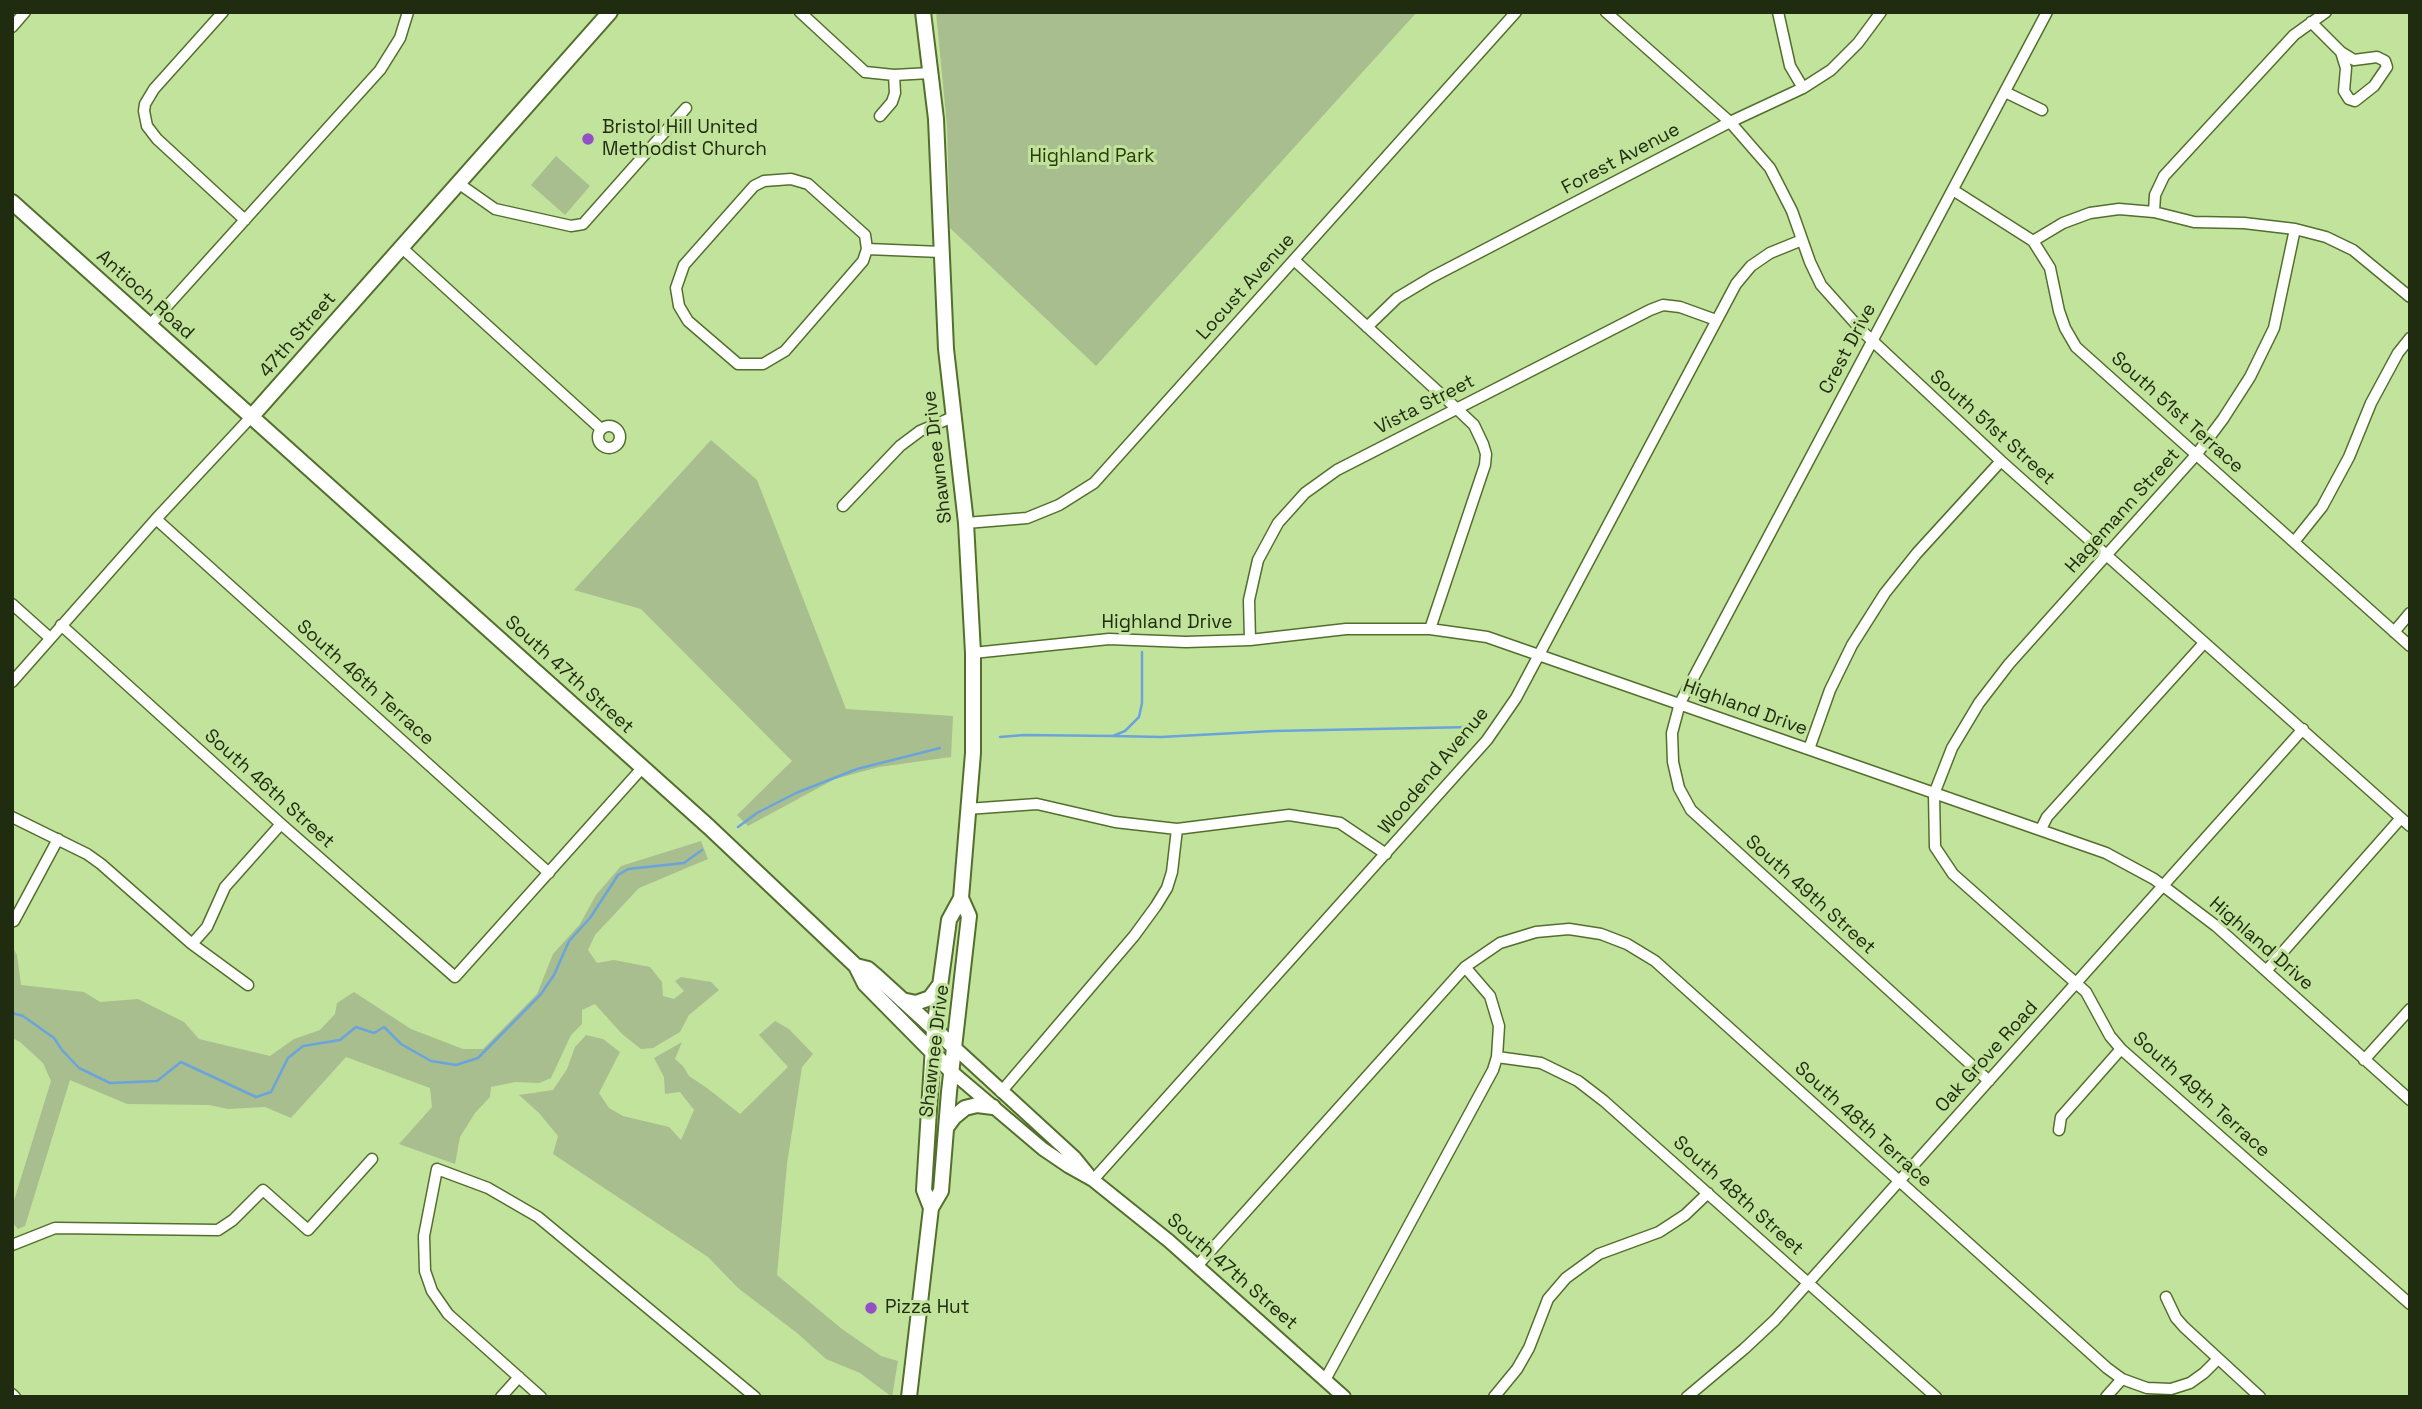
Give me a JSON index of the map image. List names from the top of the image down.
{
  "streets": {
    "main road": [
      "Antioch Road",
      "47th Street",
      "Shawnee Drive",
      "South 47th Street"
    ],
    "street": [
      "Forest Avenue",
      "Locust Avenue",
      "Crest Drive",
      "Vista Street",
      "South 51st Terrace",
      "South 51st Street",
      "Hagemann Street",
      "Highland Drive",
      "South 46th Terrace",
      "Woodend Avenue",
      "South 46th Street",
      "South 49th Street",
      "Oak Grove Road",
      "South 49th Terrace",
      "South 48th Terrace",
      "South 48th Street"
    ]
  },
  "crossings": [
    ["Forest Avenue", "South 51st Street"],
    ["Locust Avenue", "Shawnee Drive"],
    ["Antioch Road", "47th Street"],
    ["Antioch Road", "South 47th Street"],
    ["47th Street", "South 47th Street"],
    ["47th Street", "South 46th Terrace"],
    ["47th Street", "South 46th Street"],
    ["Crest Drive", "South 51st Terrace"],
    ["Crest Drive", "South 51st Street"],
    ["Crest Drive", "Highland Drive"],
    ["Crest Drive", "South 49th Street"],
    ["Vista Street", "Highland Drive"],
    ["Vista Street", "Woodend Avenue"],
    ["South 51st Terrace", "Hagemann Street"],
    ["South 51st Street", "Hagemann Street"],
    ["South 51st Street", "Woodend Avenue"],
    ["South 51st Street", "Oak Grove Road"],
    ["Shawnee Drive", "Highland Drive"],
    ["Shawnee Drive", "South 47th Street"],
    ["Hagemann Street", "Highland Drive"],
    ["Hagemann Street", "South 49th Terrace"],
    ["Highland Drive", "Woodend Avenue"],
    ["Highland Drive", "South 49th Street"],
    ["Highland Drive", "Oak Grove Road"],
    ["Highland Drive", "South 49th Terrace"],
    ["South 47th Street", "Woodend Avenue"],
    ["South 46th Terrace", "South 46th Street"],
    ["South 49th Street", "Oak Grove Road"],
    ["Oak Grove Road", "South 49th Terrace"],
    ["Oak Grove Road", "South 48th Terrace"],
    ["Oak Grove Road", "South 48th Street"]
  ],
  "parks": ["Highland Park"],
  "places": ["Bristol Hill United Methodist Church", "Pizza Hut"]
}
